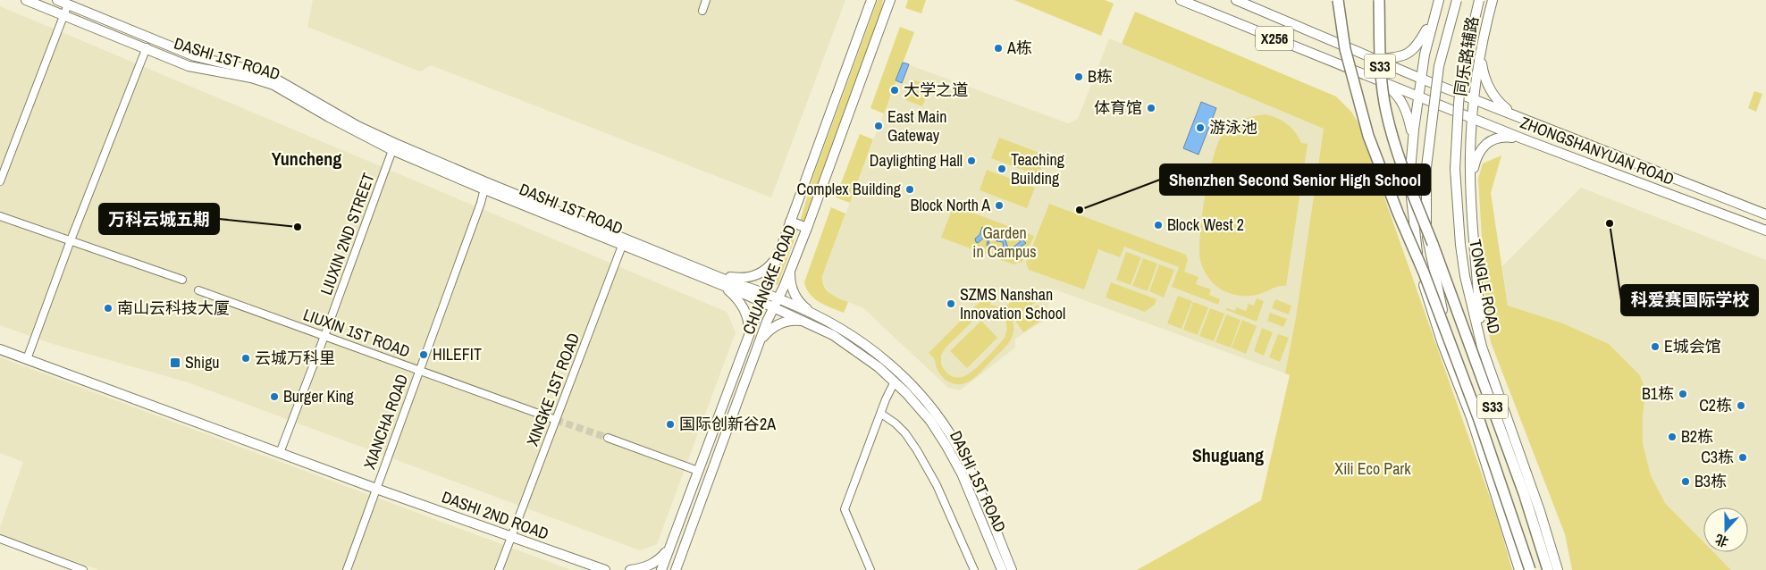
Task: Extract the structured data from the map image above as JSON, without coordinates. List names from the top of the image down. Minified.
{"streets":{"highway":["S33"],"main road":["X256","同乐路辅路","DASHI 1ST ROAD","ZHONGSHANYUAN ROAD","CHUANGKE ROAD","TONGLE ROAD","DASHI 2ND ROAD"],"street":["LIUXIN 2ND STREET","LIUXIN 1ST ROAD","XINGKE 1ST ROAD","XIANCHA ROAD"]},"crossings":[["X256","同乐路辅路"],["X256","ZHONGSHANYUAN ROAD"],["同乐路辅路","ZHONGSHANYUAN ROAD"],["DASHI 1ST ROAD","LIUXIN 2ND STREET"],["DASHI 1ST ROAD","CHUANGKE ROAD"],["DASHI 1ST ROAD","XINGKE 1ST ROAD"],["DASHI 1ST ROAD","XIANCHA ROAD"],["LIUXIN 2ND STREET","LIUXIN 1ST ROAD"],["LIUXIN 2ND STREET","DASHI 2ND ROAD"],["LIUXIN 1ST ROAD","XINGKE 1ST ROAD"],["LIUXIN 1ST ROAD","XIANCHA ROAD"],["XINGKE 1ST ROAD","DASHI 2ND ROAD"],["XIANCHA ROAD","DASHI 2ND ROAD"]],"districts":["Yuncheng","Shuguang"],"parks":["Garden in Campus","Xili Eco Park"],"places":{"other":["A栋","B栋","大学之道","体育馆","East Main Gateway","游泳池","Daylighting Hall","Teaching Building","Complex Building","Block North A","Shenzhen Second Senior High School","科爱赛国际学校","Block West 2","万科云城五期","SZMS Nanshan Innovation School","南山云科技大厦","E城会馆","HILEFIT","云城万科里","B1栋","Burger King","C2栋","国际创新谷2A","B2栋","C3栋","B3栋"],"transit":["Shigu"]},"north":"bottom"}
